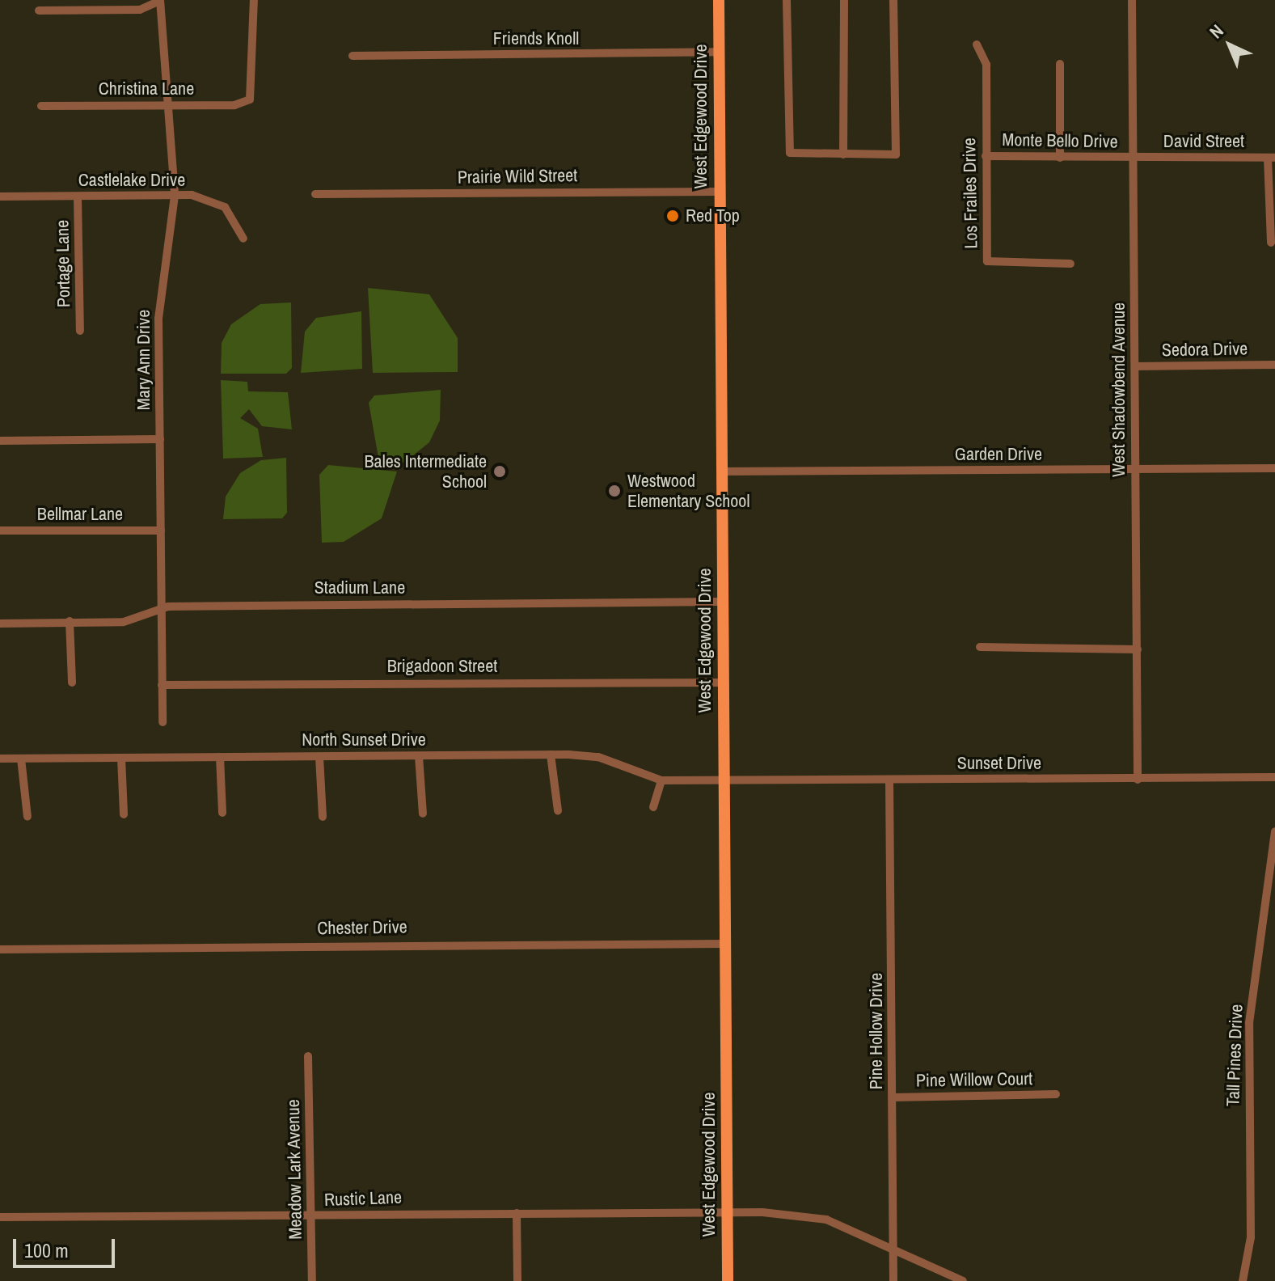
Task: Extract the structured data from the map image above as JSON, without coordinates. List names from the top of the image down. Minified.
{"streets":{"main road":["West Edgewood Drive"],"street":["Friends Knoll","Christina Lane","Monte Bello Drive","David Street","Prairie Wild Street","Castlelake Drive","Los Frailes Drive","Portage Lane","Sedora Drive","Mary Ann Drive","West Shadowbend Avenue","Garden Drive","Bellmar Lane","Stadium Lane","Brigadoon Street","North Sunset Drive","Sunset Drive","Chester Drive","Pine Hollow Drive","Tall Pines Drive","Pine Willow Court","Meadow Lark Avenue","Rustic Lane"]},"crossings":[["Friends Knoll","West Edgewood Drive"],["Christina Lane","Mary Ann Drive"],["West Edgewood Drive","Prairie Wild Street"],["West Edgewood Drive","Garden Drive"],["West Edgewood Drive","Stadium Lane"],["West Edgewood Drive","Brigadoon Street"],["West Edgewood Drive","North Sunset Drive"],["West Edgewood Drive","Sunset Drive"],["West Edgewood Drive","Chester Drive"],["West Edgewood Drive","Rustic Lane"],["Monte Bello Drive","David Street"],["Monte Bello Drive","Los Frailes Drive"],["Monte Bello Drive","West Shadowbend Avenue"],["David Street","West Shadowbend Avenue"],["Castlelake Drive","Portage Lane"],["Castlelake Drive","Mary Ann Drive"],["Sedora Drive","West Shadowbend Avenue"],["Mary Ann Drive","Bellmar Lane"],["Mary Ann Drive","Stadium Lane"],["Mary Ann Drive","Brigadoon Street"],["West Shadowbend Avenue","Garden Drive"],["West Shadowbend Avenue","Sunset Drive"],["North Sunset Drive","Sunset Drive"],["Sunset Drive","Pine Hollow Drive"],["Pine Hollow Drive","Pine Willow Court"],["Pine Hollow Drive","Rustic Lane"],["Meadow Lark Avenue","Rustic Lane"]],"places":["Red Top","Bales Intermediate School","Westwood Elementary School"],"scale_bar":"100 m","north":"top left"}
